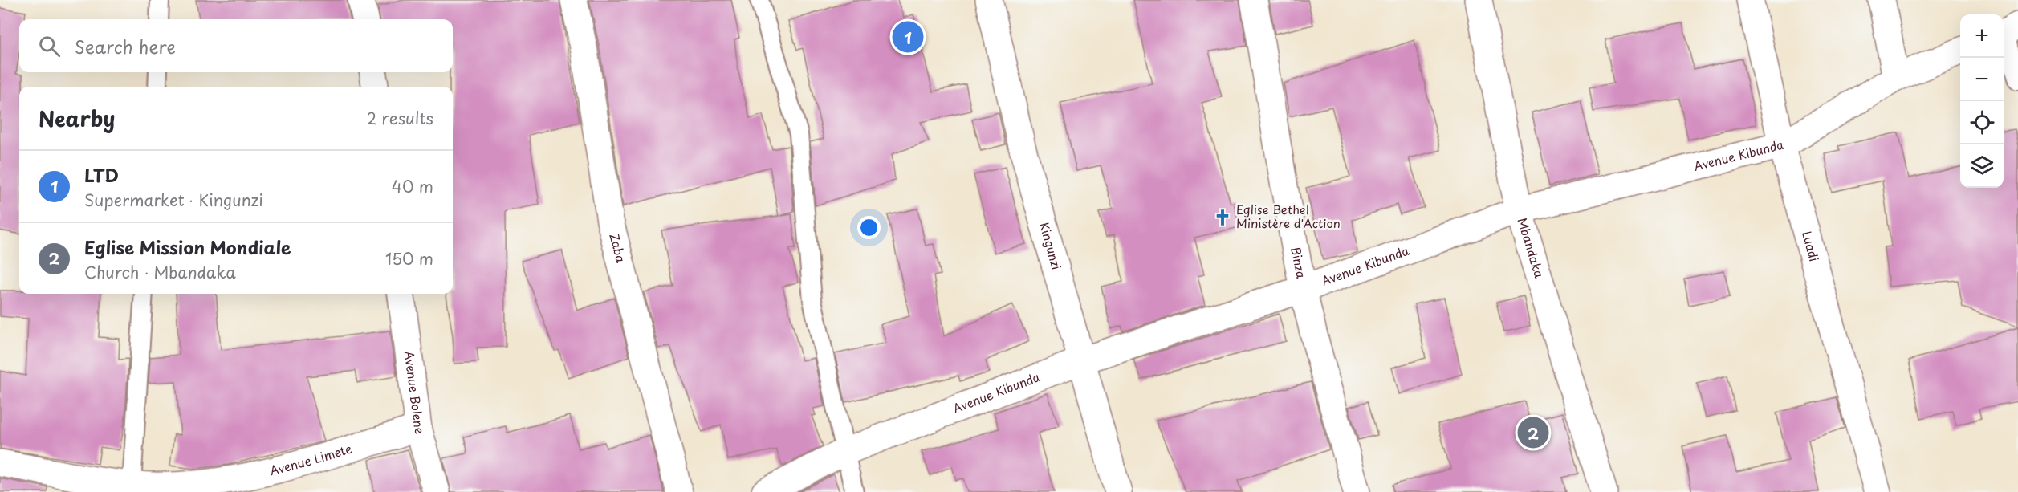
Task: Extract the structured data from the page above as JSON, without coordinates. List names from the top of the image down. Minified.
{"streets":{"street":["Avenue Kibunda","Luadi","Kingunzi","Zaba","Mbandaka","Binza","Avenue Bolene","Avenue Limete"]},"crossings":[["Avenue Kibunda","Luadi"],["Avenue Kibunda","Kingunzi"],["Avenue Kibunda","Mbandaka"],["Avenue Kibunda","Binza"],["Avenue Bolene","Avenue Limete"]],"places":{"church":["Eglise Bethel Ministère d'Action"]},"page":{"map_buttons":["+","−"],"pins":["1","2"],"search":"Search here","heading":["Nearby","2 results"],"list":[{"mark":"1","name":"LTD","note":"Supermarket · Kingunzi","value":"40 m"},{"mark":"2","name":"Eglise Mission Mondiale","note":"Church · Mbandaka","value":"150 m"}]}}
